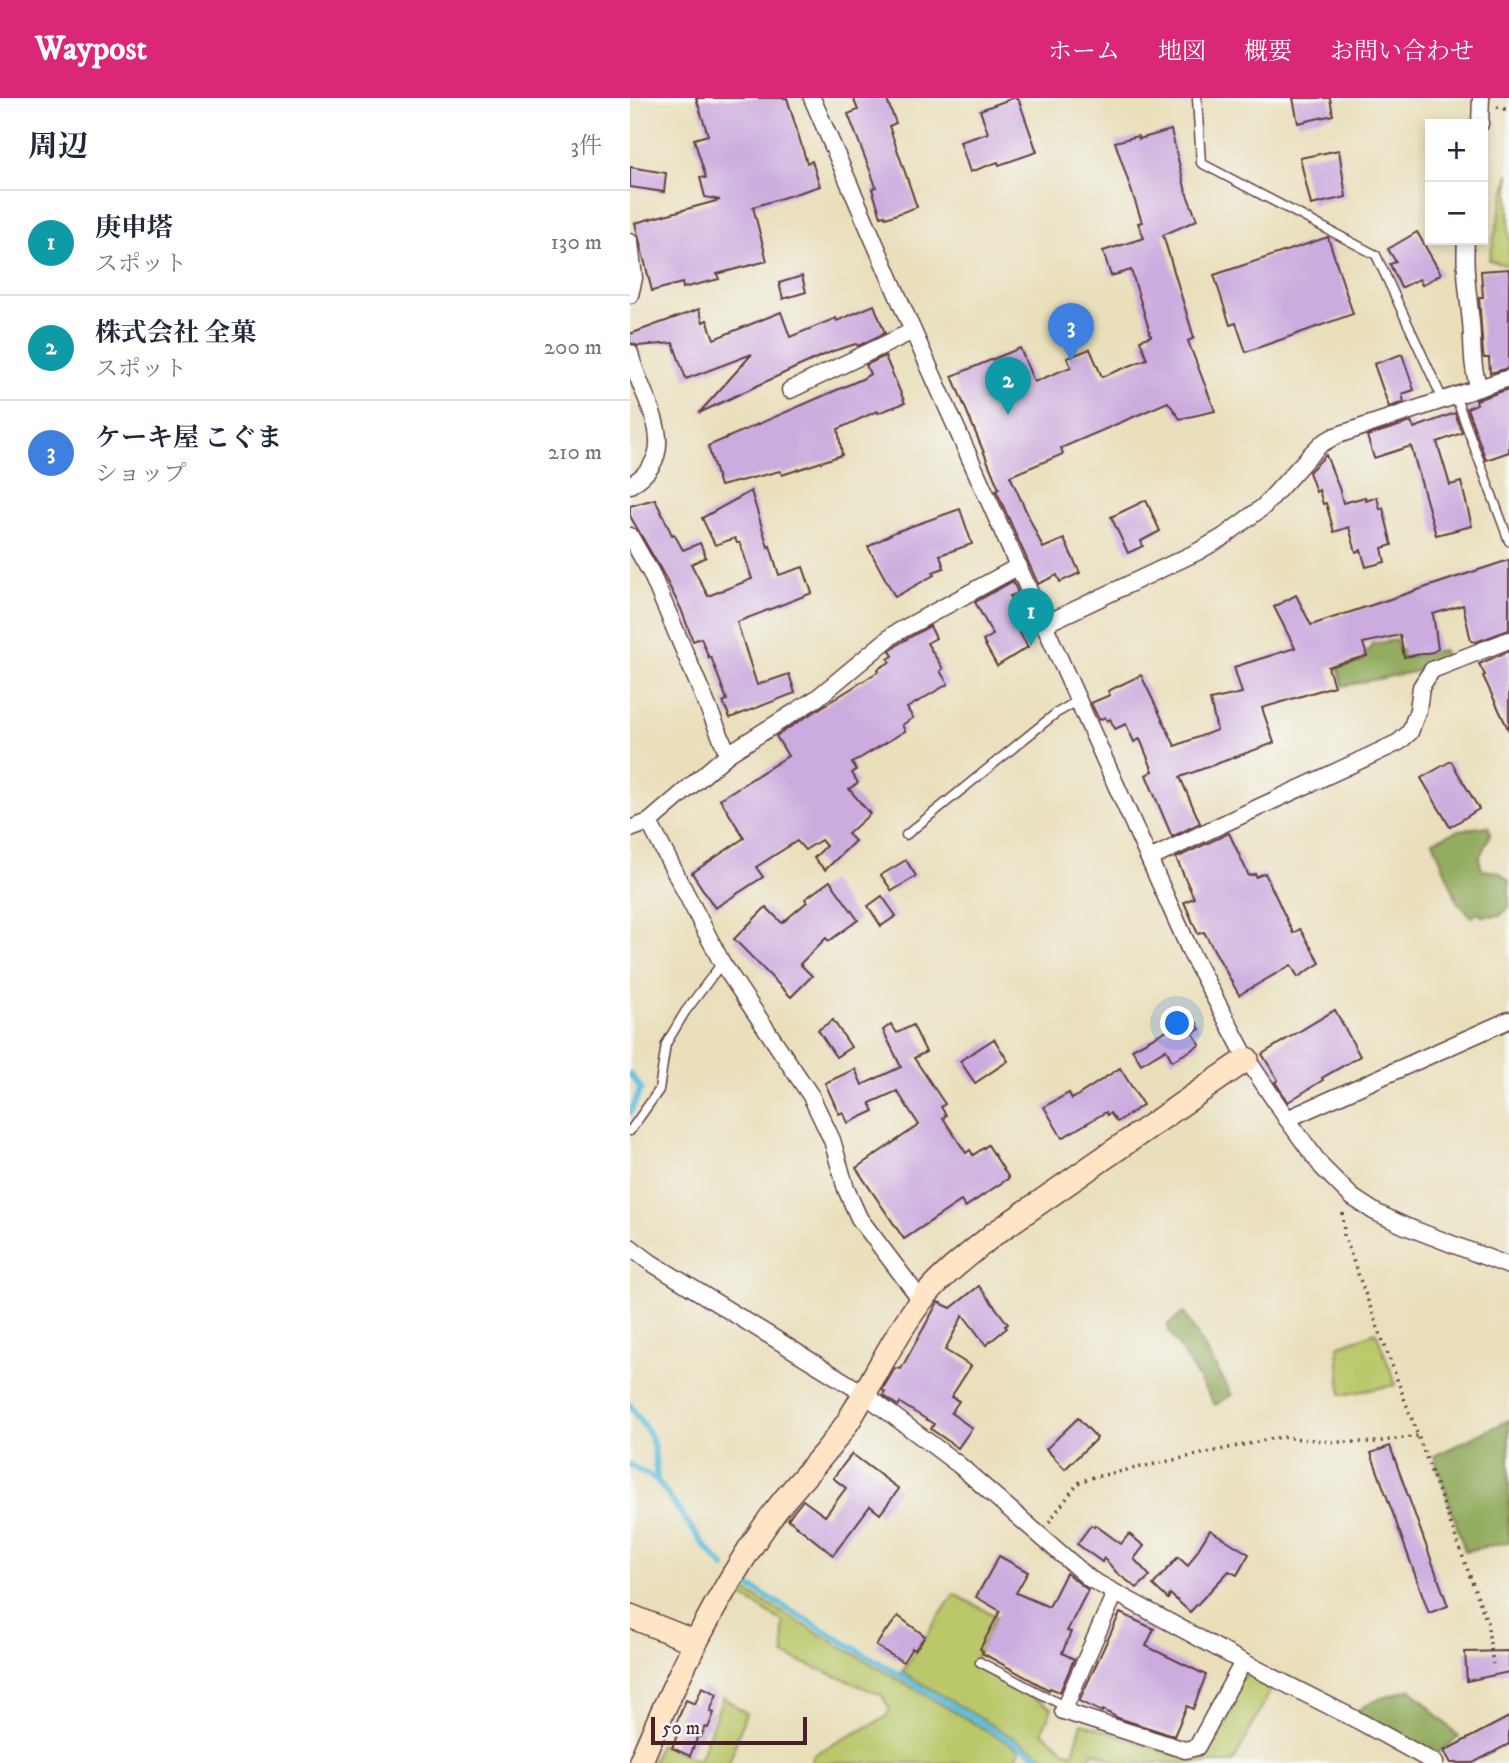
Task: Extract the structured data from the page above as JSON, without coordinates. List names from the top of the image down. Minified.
{"scale_bar":"50 m","page":{"header":"Waypost","nav":["ホーム","地図","概要","お問い合わせ"],"heading":["周辺","3件"],"map_buttons":["+","−"],"list":[{"mark":"1","name":"庚申塔","note":"スポット","value":"130 m"},{"mark":"2","name":"株式会社 全菓","note":"スポット","value":"200 m"},{"mark":"3","name":"ケーキ屋 こぐま","note":"ショップ","value":"210 m"}],"pins":["3","2","1"],"scale":"50 m"}}
